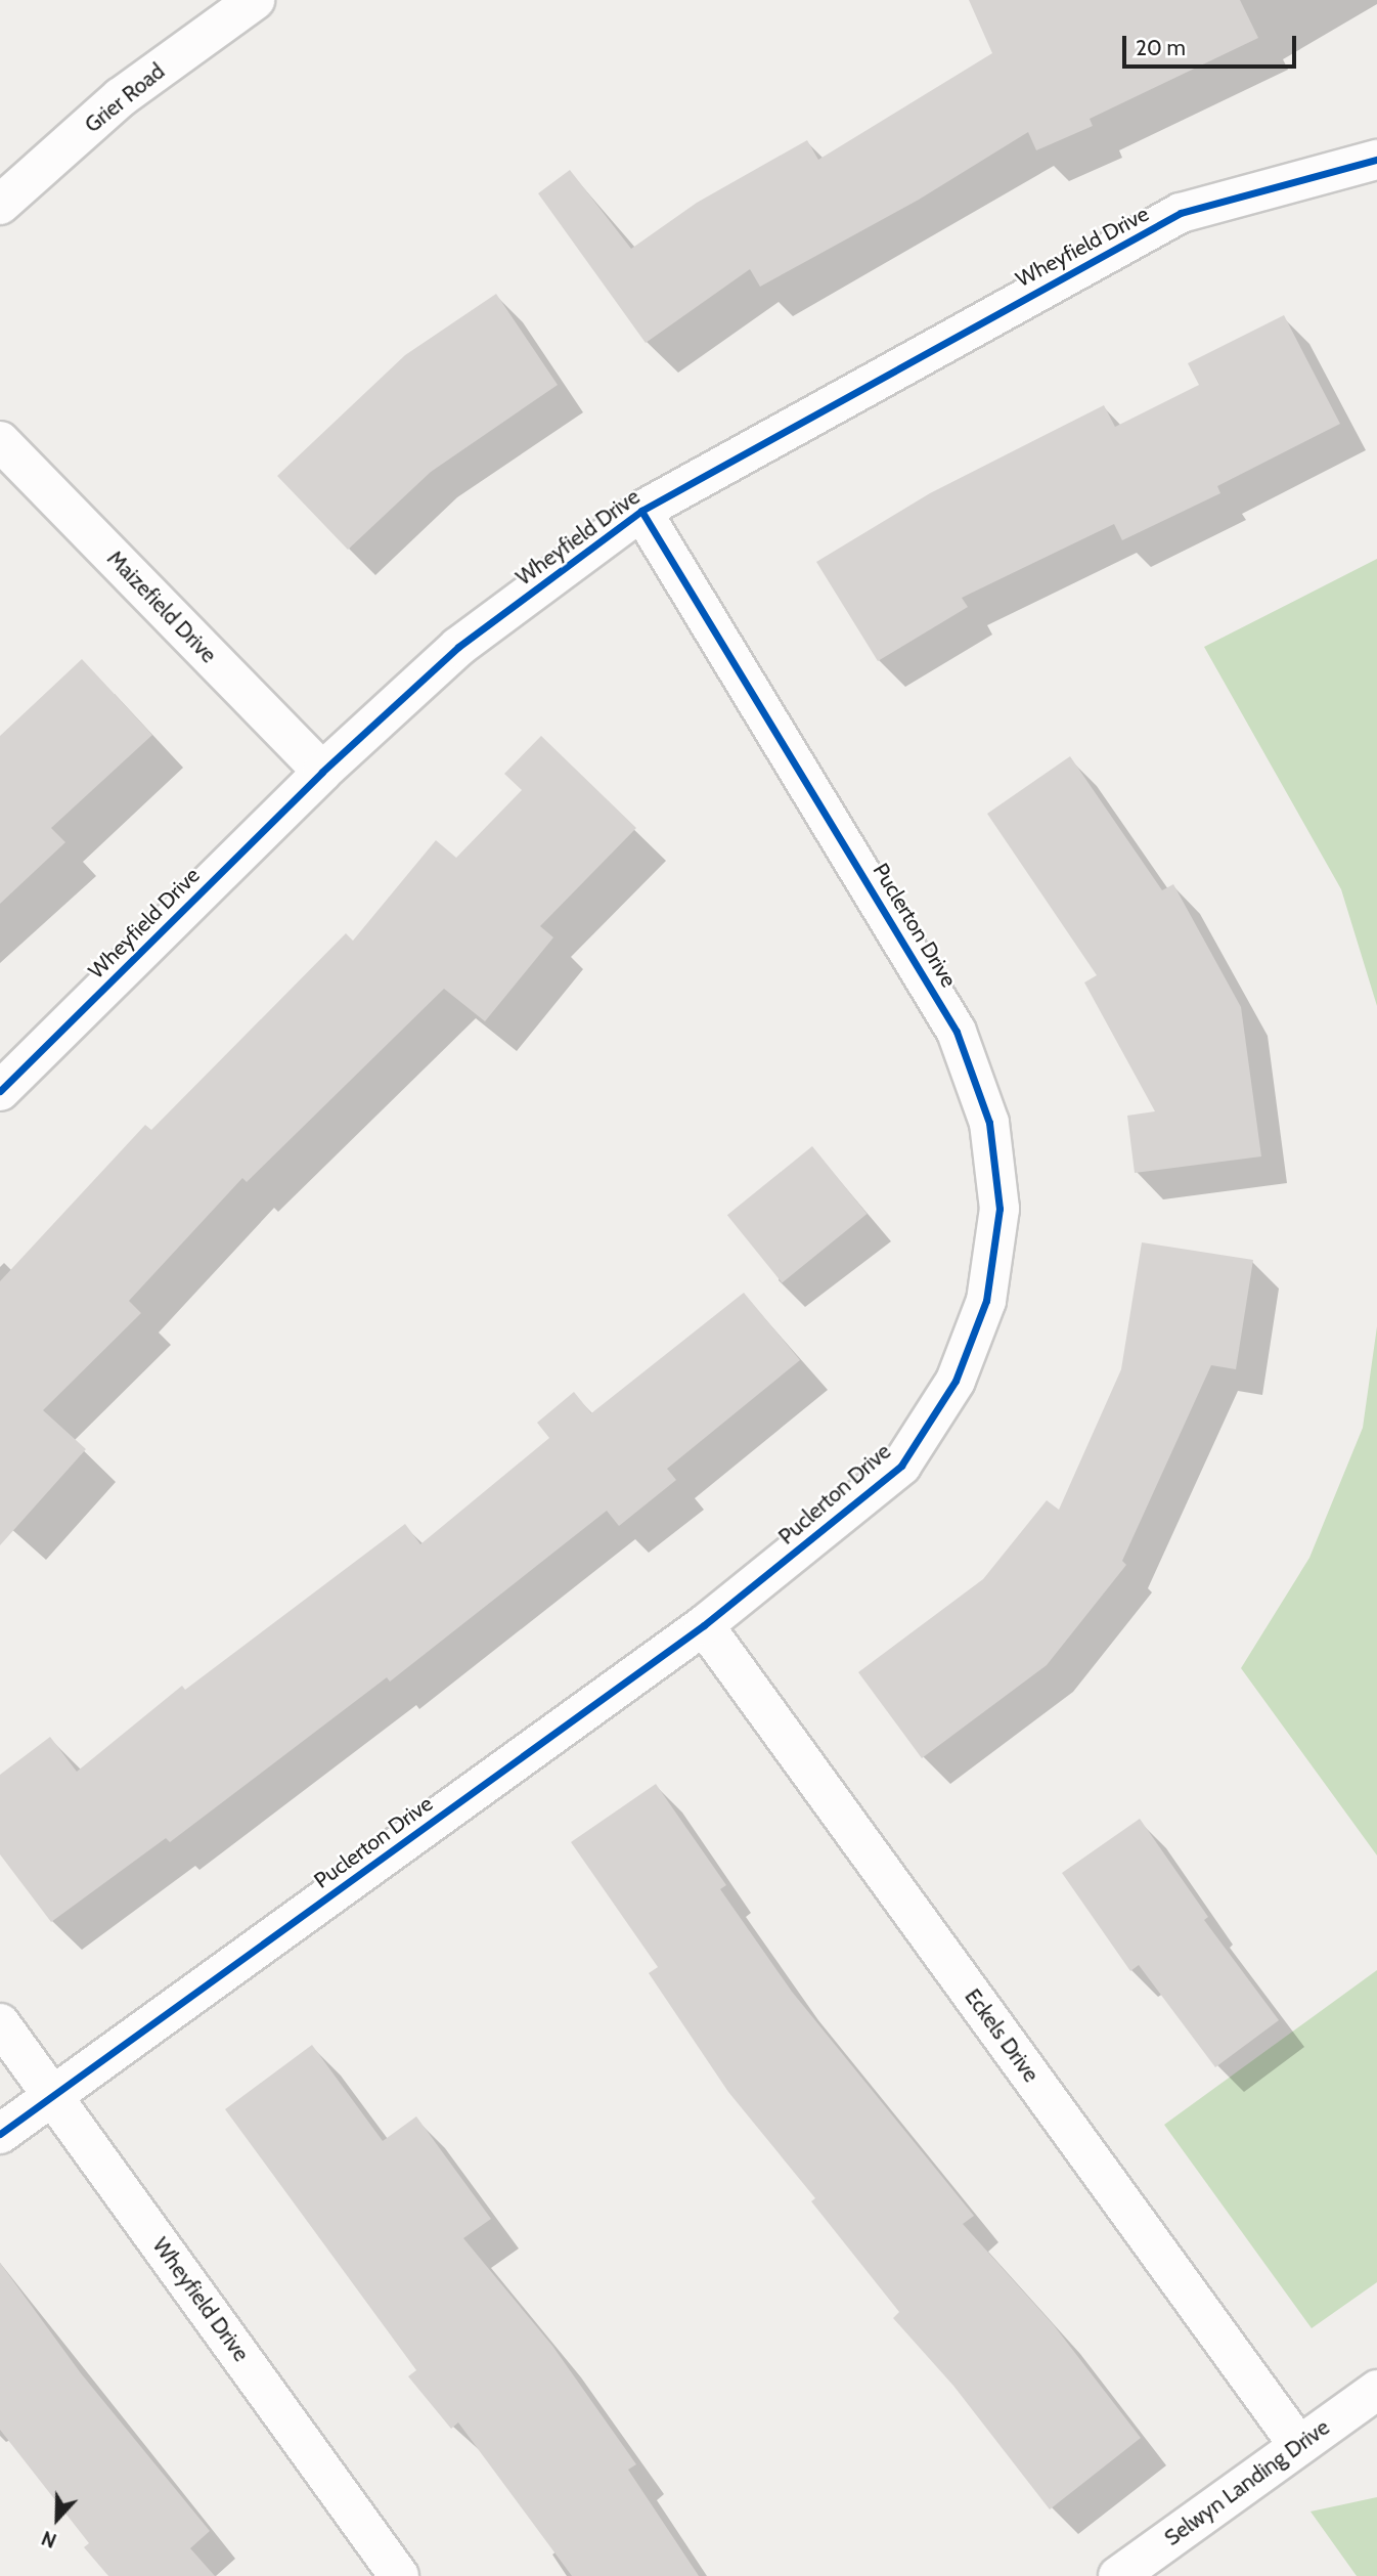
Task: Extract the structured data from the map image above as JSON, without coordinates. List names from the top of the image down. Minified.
{"streets":{"street":["Grier Road","Wheyfield Drive","Maizefield Drive","Puclerton Drive","Eckels Drive","Selwyn Landing Drive"]},"crossings":[["Wheyfield Drive","Maizefield Drive"],["Wheyfield Drive","Puclerton Drive"],["Puclerton Drive","Eckels Drive"],["Eckels Drive","Selwyn Landing Drive"]],"scale_bar":"20 m","north":"bottom"}
